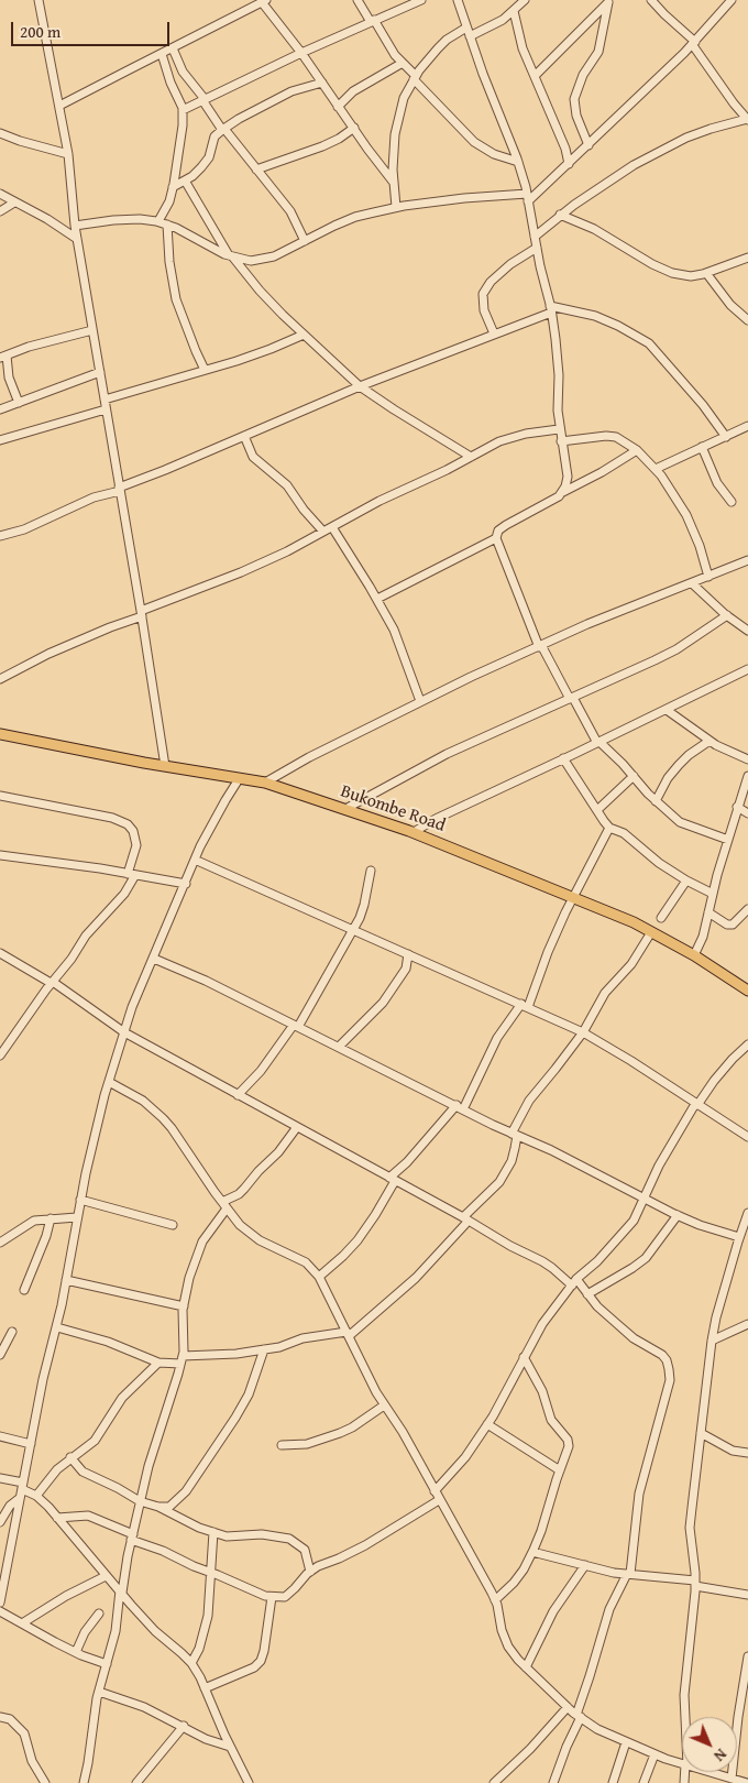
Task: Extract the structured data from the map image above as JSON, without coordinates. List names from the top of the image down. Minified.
{"streets":{"main road":["Bukombe Road"]},"scale_bar":"200 m","north":"bottom right"}
